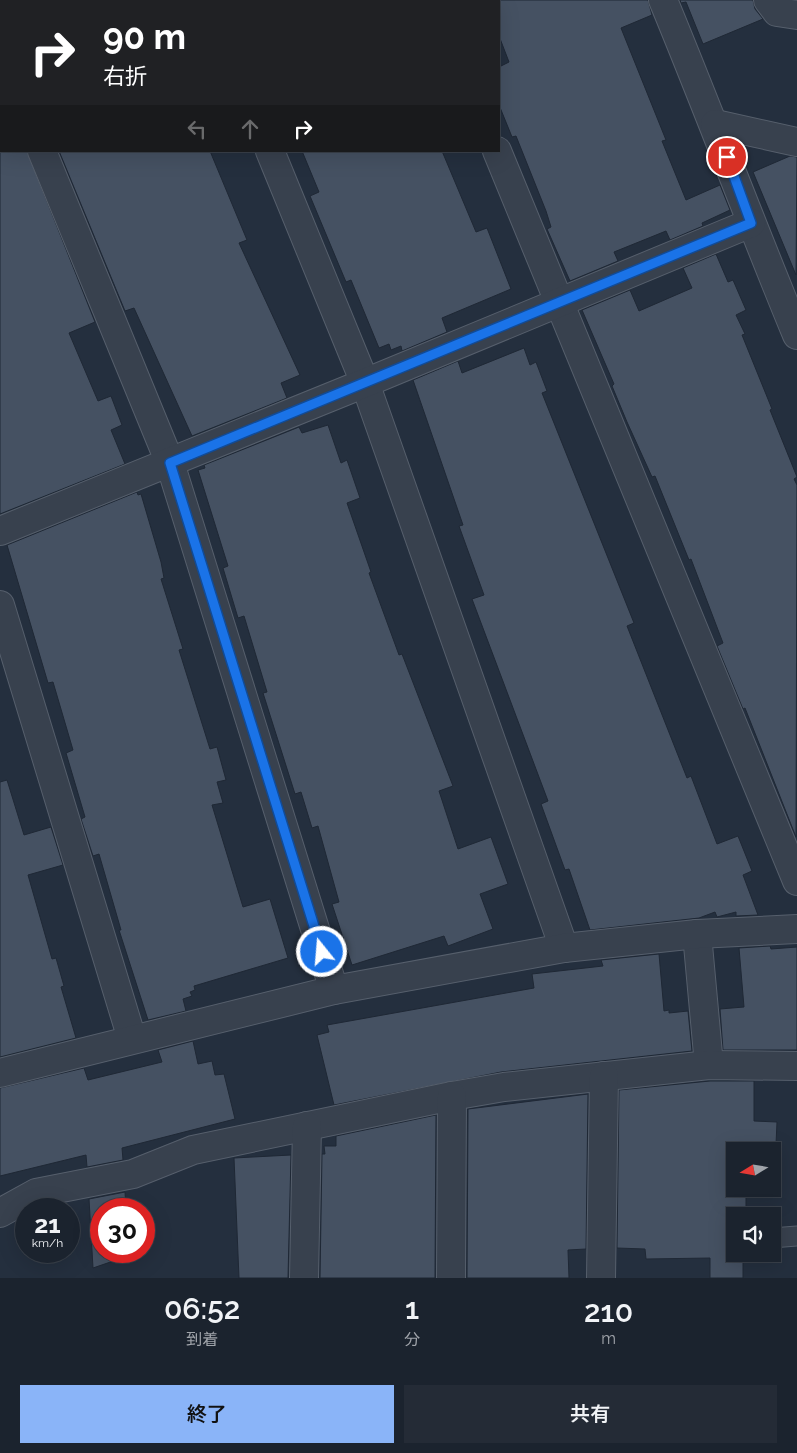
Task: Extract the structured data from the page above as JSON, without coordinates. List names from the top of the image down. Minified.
{"north":"left","page":{"turn":["90 m","右折"],"speed":"21 km/h","limit":"30","eta":["06:52","到着","1","分","210","m"],"buttons":["終了","共有"]}}
